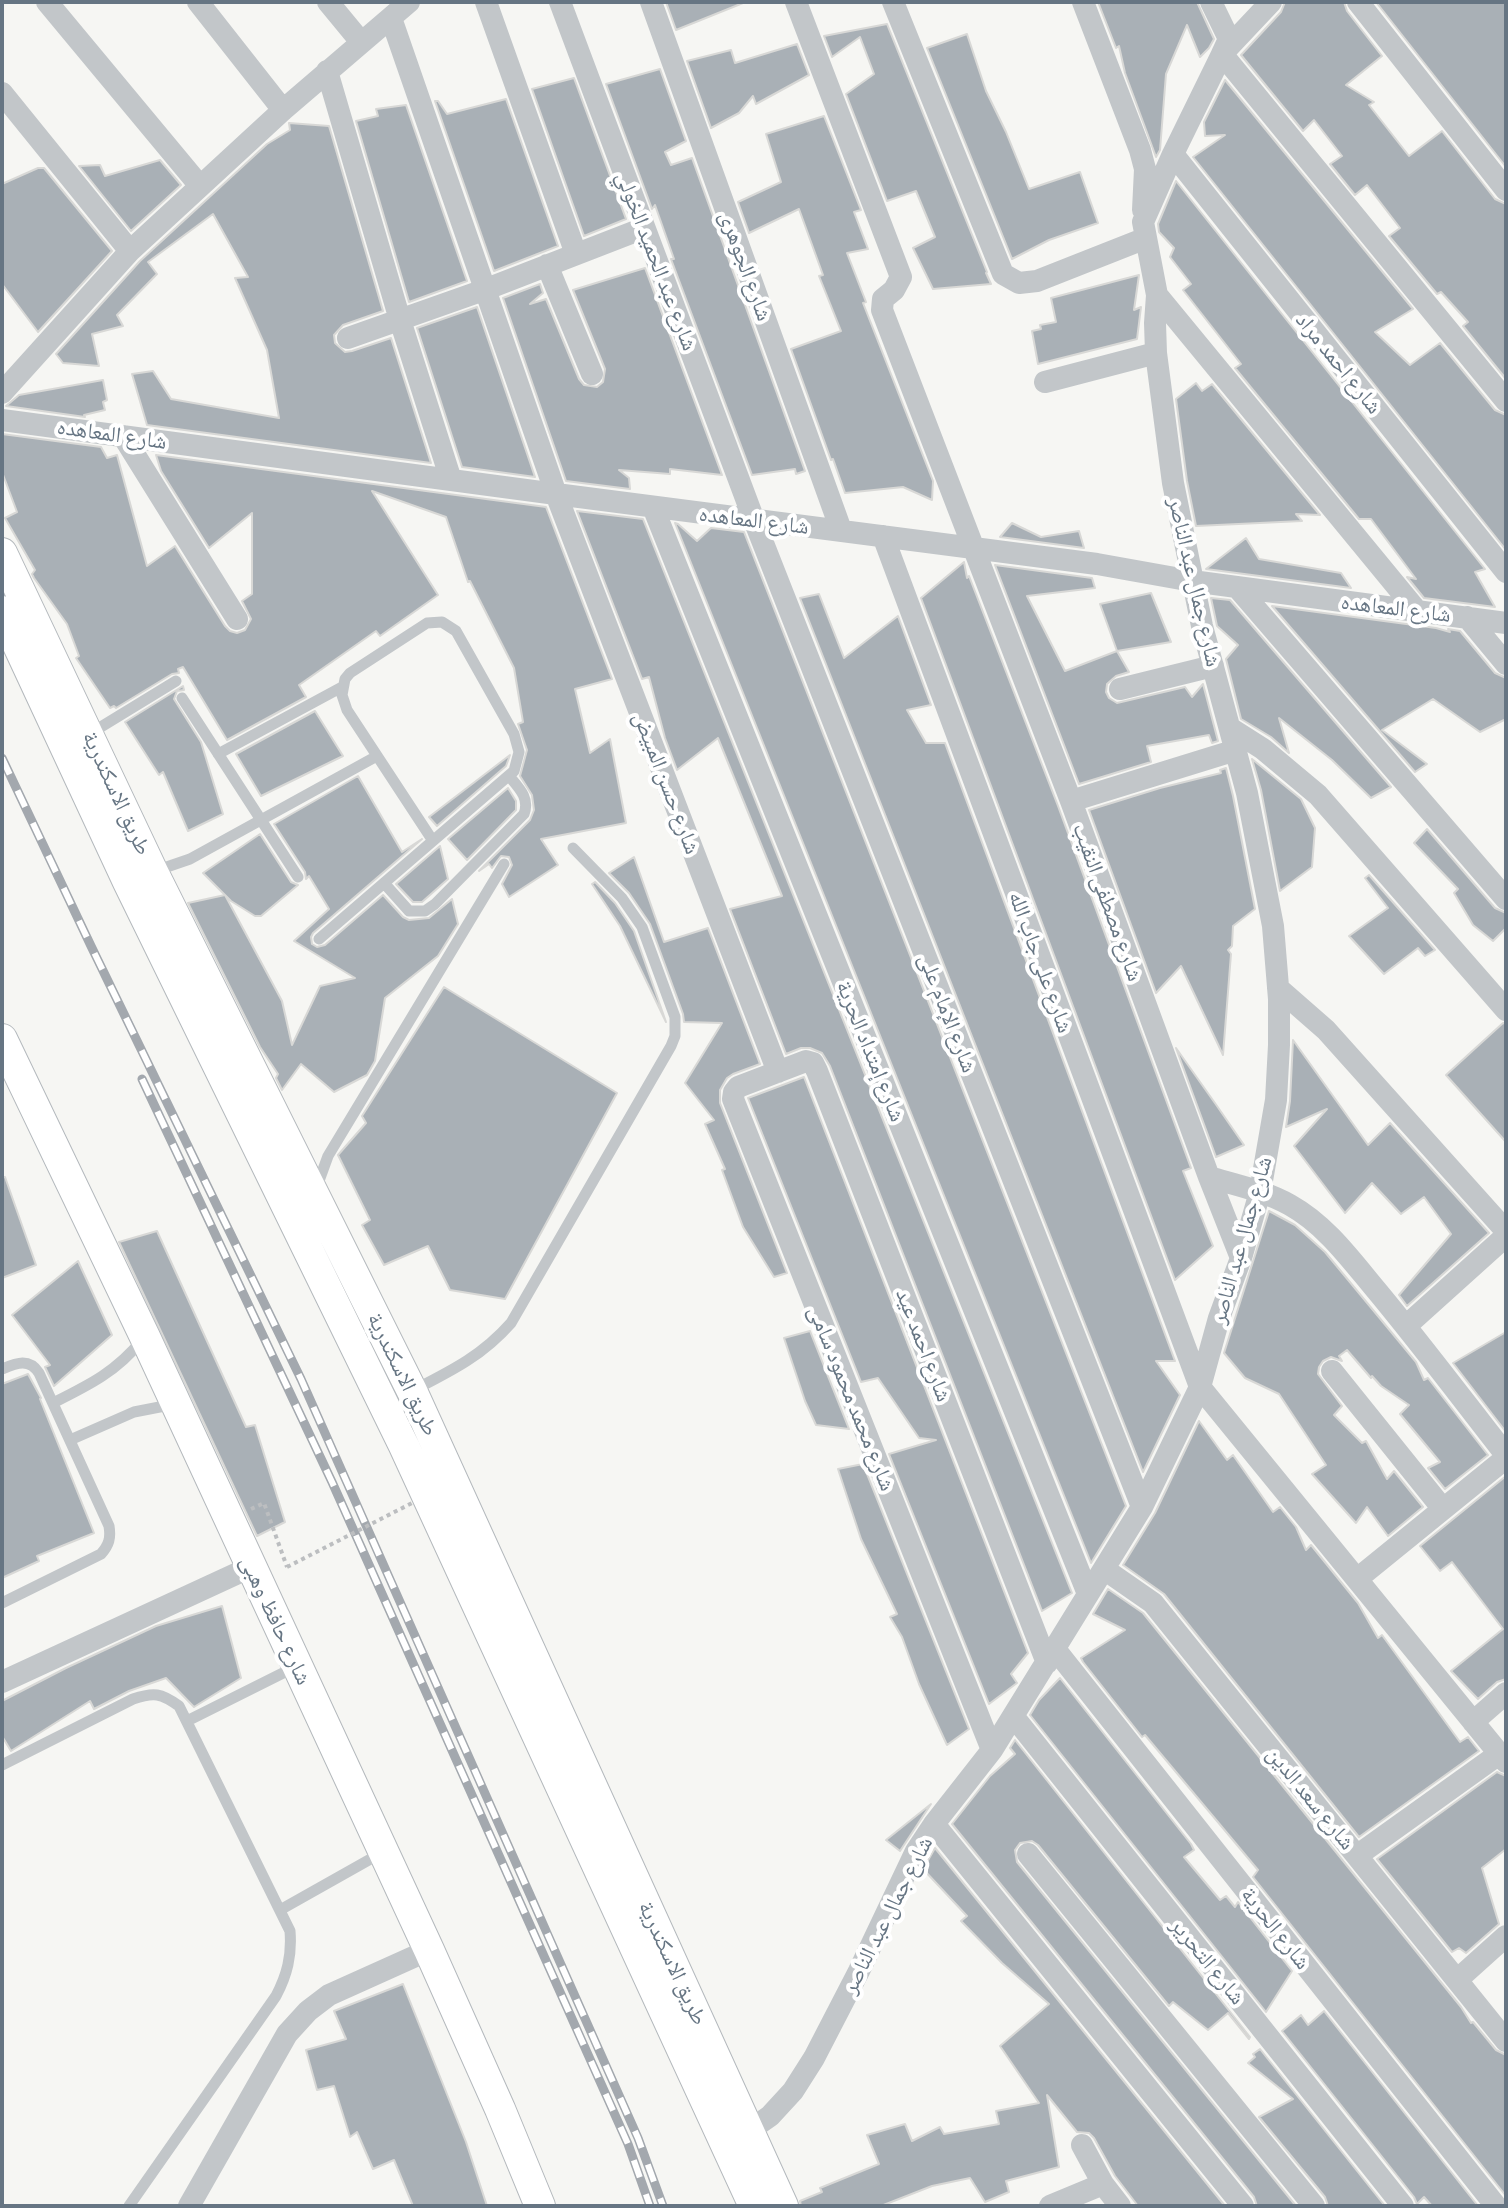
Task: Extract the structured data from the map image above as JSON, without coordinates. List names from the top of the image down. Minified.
{"streets":{"main road":["طريق الاسكندرية","شارع حافظ وهبى"],"street":["شارع عبد الحميد الخولي","شارع الجوهرى","شارع احمد مراد","شارع المعاهده","شارع جمال عبد الناصر","شارع حسن المبيض","شارع مصطفى النقيب","شارع على جاب الله","شارع الإمام على","شارع إمتداد الحرية","شارع احمد عيد","شارع محمد محمود سامى","شارع سعد الدين","شارع الحرية","شارع التحرير"]},"crossings":[["شارع عبد الحميد الخولي","شارع المعاهده"],["شارع عبد الحميد الخولي","شارع الإمام على"],["شارع الجوهرى","شارع المعاهده"],["شارع المعاهده","شارع جمال عبد الناصر"],["شارع المعاهده","شارع حسن المبيض"],["شارع المعاهده","شارع مصطفى النقيب"],["شارع المعاهده","شارع على جاب الله"],["شارع المعاهده","شارع الإمام على"],["شارع المعاهده","شارع إمتداد الحرية"],["شارع جمال عبد الناصر","طريق الاسكندرية"],["شارع جمال عبد الناصر","شارع مصطفى النقيب"],["شارع جمال عبد الناصر","شارع على جاب الله"],["شارع جمال عبد الناصر","شارع الإمام على"],["شارع جمال عبد الناصر","شارع إمتداد الحرية"],["شارع جمال عبد الناصر","شارع احمد عيد"],["شارع جمال عبد الناصر","شارع محمد محمود سامى"],["شارع جمال عبد الناصر","شارع سعد الدين"],["شارع جمال عبد الناصر","شارع الحرية"],["شارع جمال عبد الناصر","شارع التحرير"],["شارع حسن المبيض","شارع احمد عيد"],["شارع حسن المبيض","شارع محمد محمود سامى"],["شارع احمد عيد","شارع محمد محمود سامى"],["شارع احمد عيد","شارع الحرية"]]}
